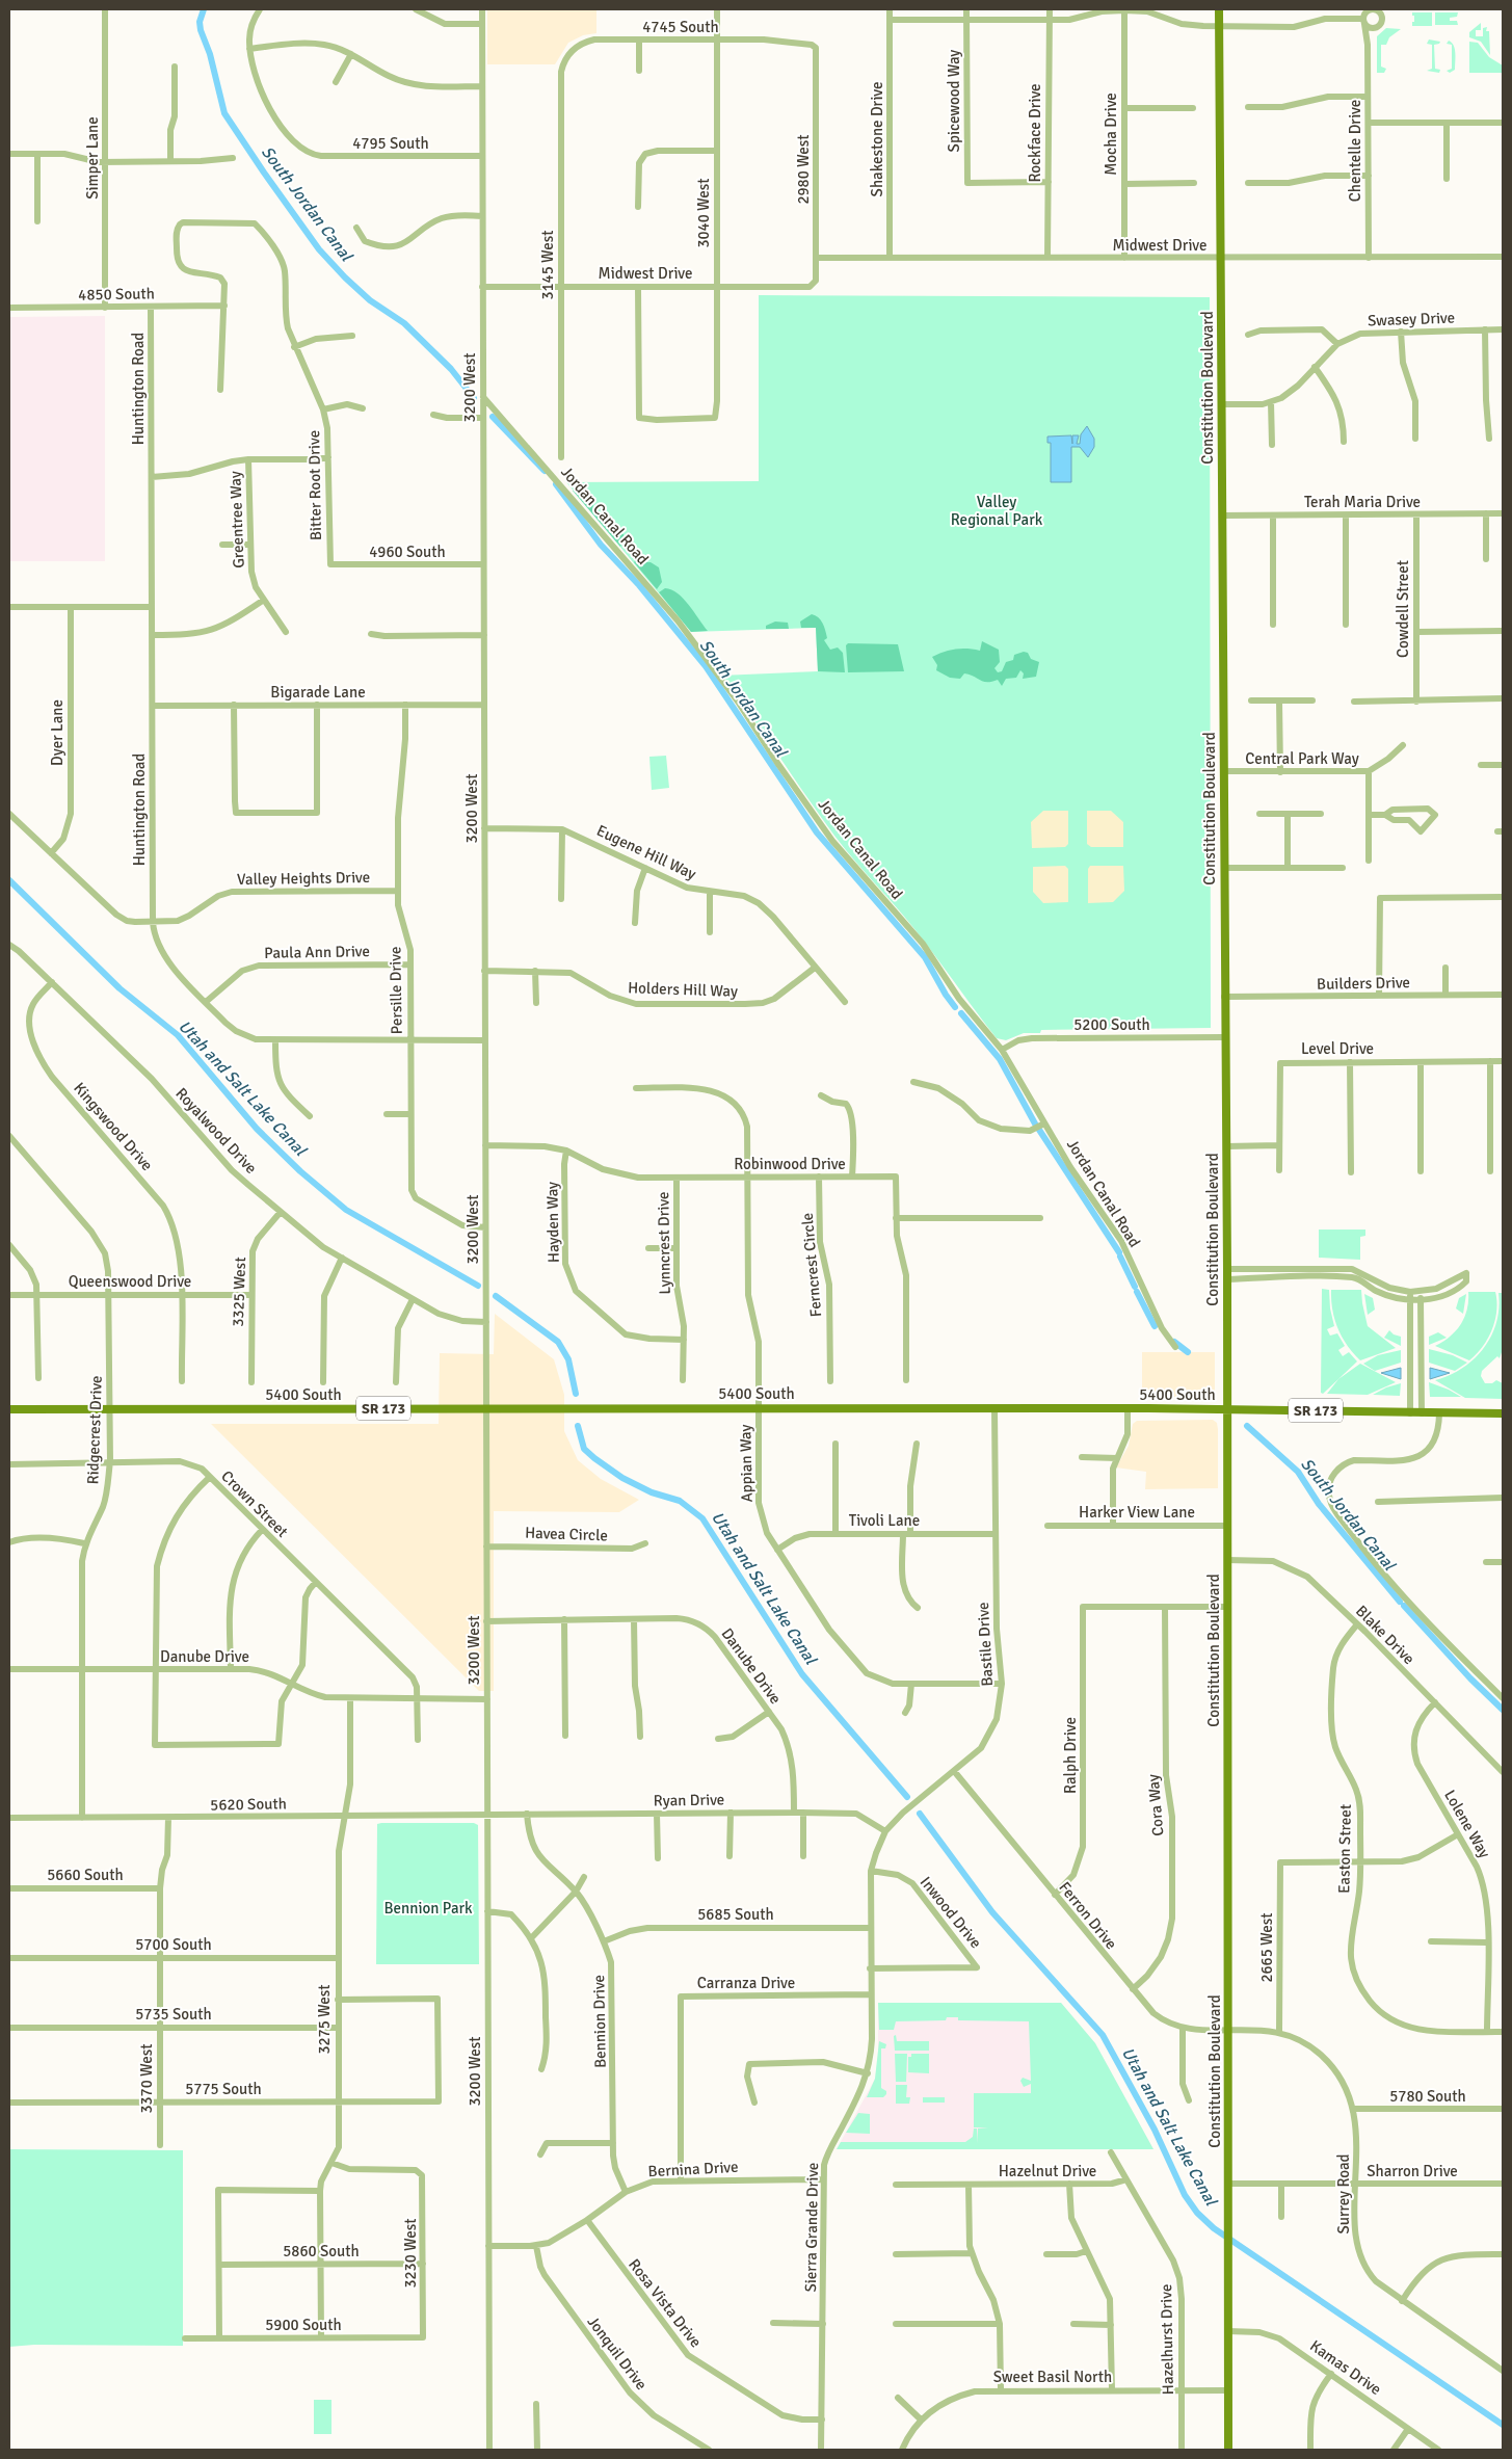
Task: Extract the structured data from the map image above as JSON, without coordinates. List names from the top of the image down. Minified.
{"streets":{"main road":["Constitution Boulevard","5400 South","SR 173"],"street":["4745 South","Spicewood Way","Rockface Drive","Mocha Drive","Shakestone Drive","4795 South","Chentelle Drive","Simper Lane","2980 West","3040 West","Midwest Drive","3145 West","4850 South","Swasey Drive","3200 West","Huntington Road","Bitter Root Drive","Terah Maria Drive","Jordan Canal Road","Greentree Way","4960 South","Cowdell Street","Bigarade Lane","Dyer Lane","Central Park Way","Eugene Hill Way","Valley Heights Drive","Paula Ann Drive","Builders Drive","Holders Hill Way","Persille Drive","5200 South","Level Drive","Kingswood Drive","Royalwood Drive","Robinwood Drive","Hayden Way","Lynncrest Drive","Ferncrest Circle","Queenswood Drive","3325 West","Ridgecrest Drive","Appian Way","Crown Street","Harker View Lane","Tivoli Lane","Havea Circle","Blake Drive","Bastile Drive","Danube Drive","Ralph Drive","Ryan Drive","5620 South","Cora Way","Lolene Way","Easton Street","5660 South","Inwood Drive","5685 South","Ferron Drive","5700 South","2665 West","Carranza Drive","5735 South","3275 West","Bennion Drive","3370 West","5775 South","5780 South","Bernina Drive","Hazelnut Drive","Sharron Drive","Surrey Road","Sierra Grande Drive","5860 South","3230 West","Rosa Vista Drive","5900 South","Hazelhurst Drive","Jonquil Drive","Kamas Drive","Sweet Basil North"]},"crossings":[["4745 South","2980 West"],["4745 South","3040 West"],["4745 South","3145 West"],["Spicewood Way","Rockface Drive"],["Rockface Drive","Midwest Drive"],["Mocha Drive","Midwest Drive"],["Shakestone Drive","Midwest Drive"],["4795 South","3200 West"],["Chentelle Drive","Midwest Drive"],["Simper Lane","4850 South"],["2980 West","Midwest Drive"],["3040 West","Midwest Drive"],["Midwest Drive","3145 West"],["Midwest Drive","3200 West"],["Midwest Drive","Constitution Boulevard"],["4850 South","Huntington Road"],["4850 South","Bitter Root Drive"],["Swasey Drive","Constitution Boulevard"],["3200 West","Huntington Road"],["3200 West","Jordan Canal Road"],["3200 West","4960 South"],["3200 West","Bigarade Lane"],["3200 West","Eugene Hill Way"],["3200 West","Holders Hill Way"],["3200 West","Persille Drive"],["3200 West","Royalwood Drive"],["3200 West","Robinwood Drive"],["3200 West","5400 South"],["3200 West","Havea Circle"],["3200 West","Danube Drive"],["3200 West","Ryan Drive"],["3200 West","5620 South"],["3200 West","Bernina Drive"],["Constitution Boulevard","Terah Maria Drive"],["Constitution Boulevard","Central Park Way"],["Constitution Boulevard","Builders Drive"],["Constitution Boulevard","5200 South"],["Constitution Boulevard","5400 South"],["Constitution Boulevard","Harker View Lane"],["Constitution Boulevard","Blake Drive"],["Constitution Boulevard","Ferron Drive"],["Constitution Boulevard","Sharron Drive"],["Constitution Boulevard","Surrey Road"],["Constitution Boulevard","Kamas Drive"],["Constitution Boulevard","Sweet Basil North"],["Huntington Road","Bigarade Lane"],["Huntington Road","Valley Heights Drive"],["Huntington Road","Paula Ann Drive"],["Huntington Road","Persille Drive"],["Bitter Root Drive","4960 South"],["Terah Maria Drive","Cowdell Street"],["Jordan Canal Road","5200 South"],["Bigarade Lane","Persille Drive"],["Dyer Lane","Valley Heights Drive"],["Eugene Hill Way","Holders Hill Way"],["Valley Heights Drive","Persille Drive"],["Paula Ann Drive","Persille Drive"],["Kingswood Drive","Royalwood Drive"],["Kingswood Drive","Queenswood Drive"],["Royalwood Drive","3325 West"],["Robinwood Drive","Hayden Way"],["Robinwood Drive","Lynncrest Drive"],["Robinwood Drive","Ferncrest Circle"],["Robinwood Drive","Appian Way"],["Hayden Way","Lynncrest Drive"],["Queenswood Drive","3325 West"],["Queenswood Drive","Ridgecrest Drive"],["5400 South","Ridgecrest Drive"],["5400 South","Appian Way"],["5400 South","Bastile Drive"],["Ridgecrest Drive","Crown Street"],["Ridgecrest Drive","Danube Drive"],["Ridgecrest Drive","5620 South"],["Appian Way","Tivoli Lane"],["Appian Way","Bastile Drive"],["Crown Street","Danube Drive"],["Tivoli Lane","Bastile Drive"],["Blake Drive","Lolene Way"],["Blake Drive","Easton Street"],["Bastile Drive","Ryan Drive"],["Bastile Drive","Ferron Drive"],["Bastile Drive","Sierra Grande Drive"],["Danube Drive","Ryan Drive"],["Danube Drive","3275 West"],["Ralph Drive","Cora Way"],["Ralph Drive","Ferron Drive"],["Ryan Drive","5620 South"],["Ryan Drive","Bennion Drive"],["Ryan Drive","Sierra Grande Drive"],["5620 South","3275 West"],["5620 South","3370 West"],["Cora Way","Ferron Drive"],["Lolene Way","Easton Street"],["Easton Street","2665 West"],["5660 South","3370 West"],["Inwood Drive","Sierra Grande Drive"],["5685 South","Bennion Drive"],["5685 South","Sierra Grande Drive"],["Ferron Drive","Surrey Road"],["5700 South","3275 West"],["5700 South","3370 West"],["2665 West","Surrey Road"],["Carranza Drive","Bernina Drive"],["Carranza Drive","Sierra Grande Drive"],["5735 South","3275 West"],["5735 South","3370 West"],["3275 West","5775 South"],["3275 West","5860 South"],["3275 West","3230 West"],["3275 West","5900 South"],["Bennion Drive","Bernina Drive"],["3370 West","5775 South"],["5780 South","Surrey Road"],["Bernina Drive","Sierra Grande Drive"],["Bernina Drive","Rosa Vista Drive"],["Bernina Drive","Jonquil Drive"],["Hazelnut Drive","Hazelhurst Drive"],["Sharron Drive","Surrey Road"],["Sierra Grande Drive","Rosa Vista Drive"],["5860 South","3230 West"],["3230 West","5900 South"],["Hazelhurst Drive","Sweet Basil North"]],"water":["South Jordan Canal","Utah and Salt Lake Canal"],"parks":["Valley Regional Park","Bennion Park"]}
